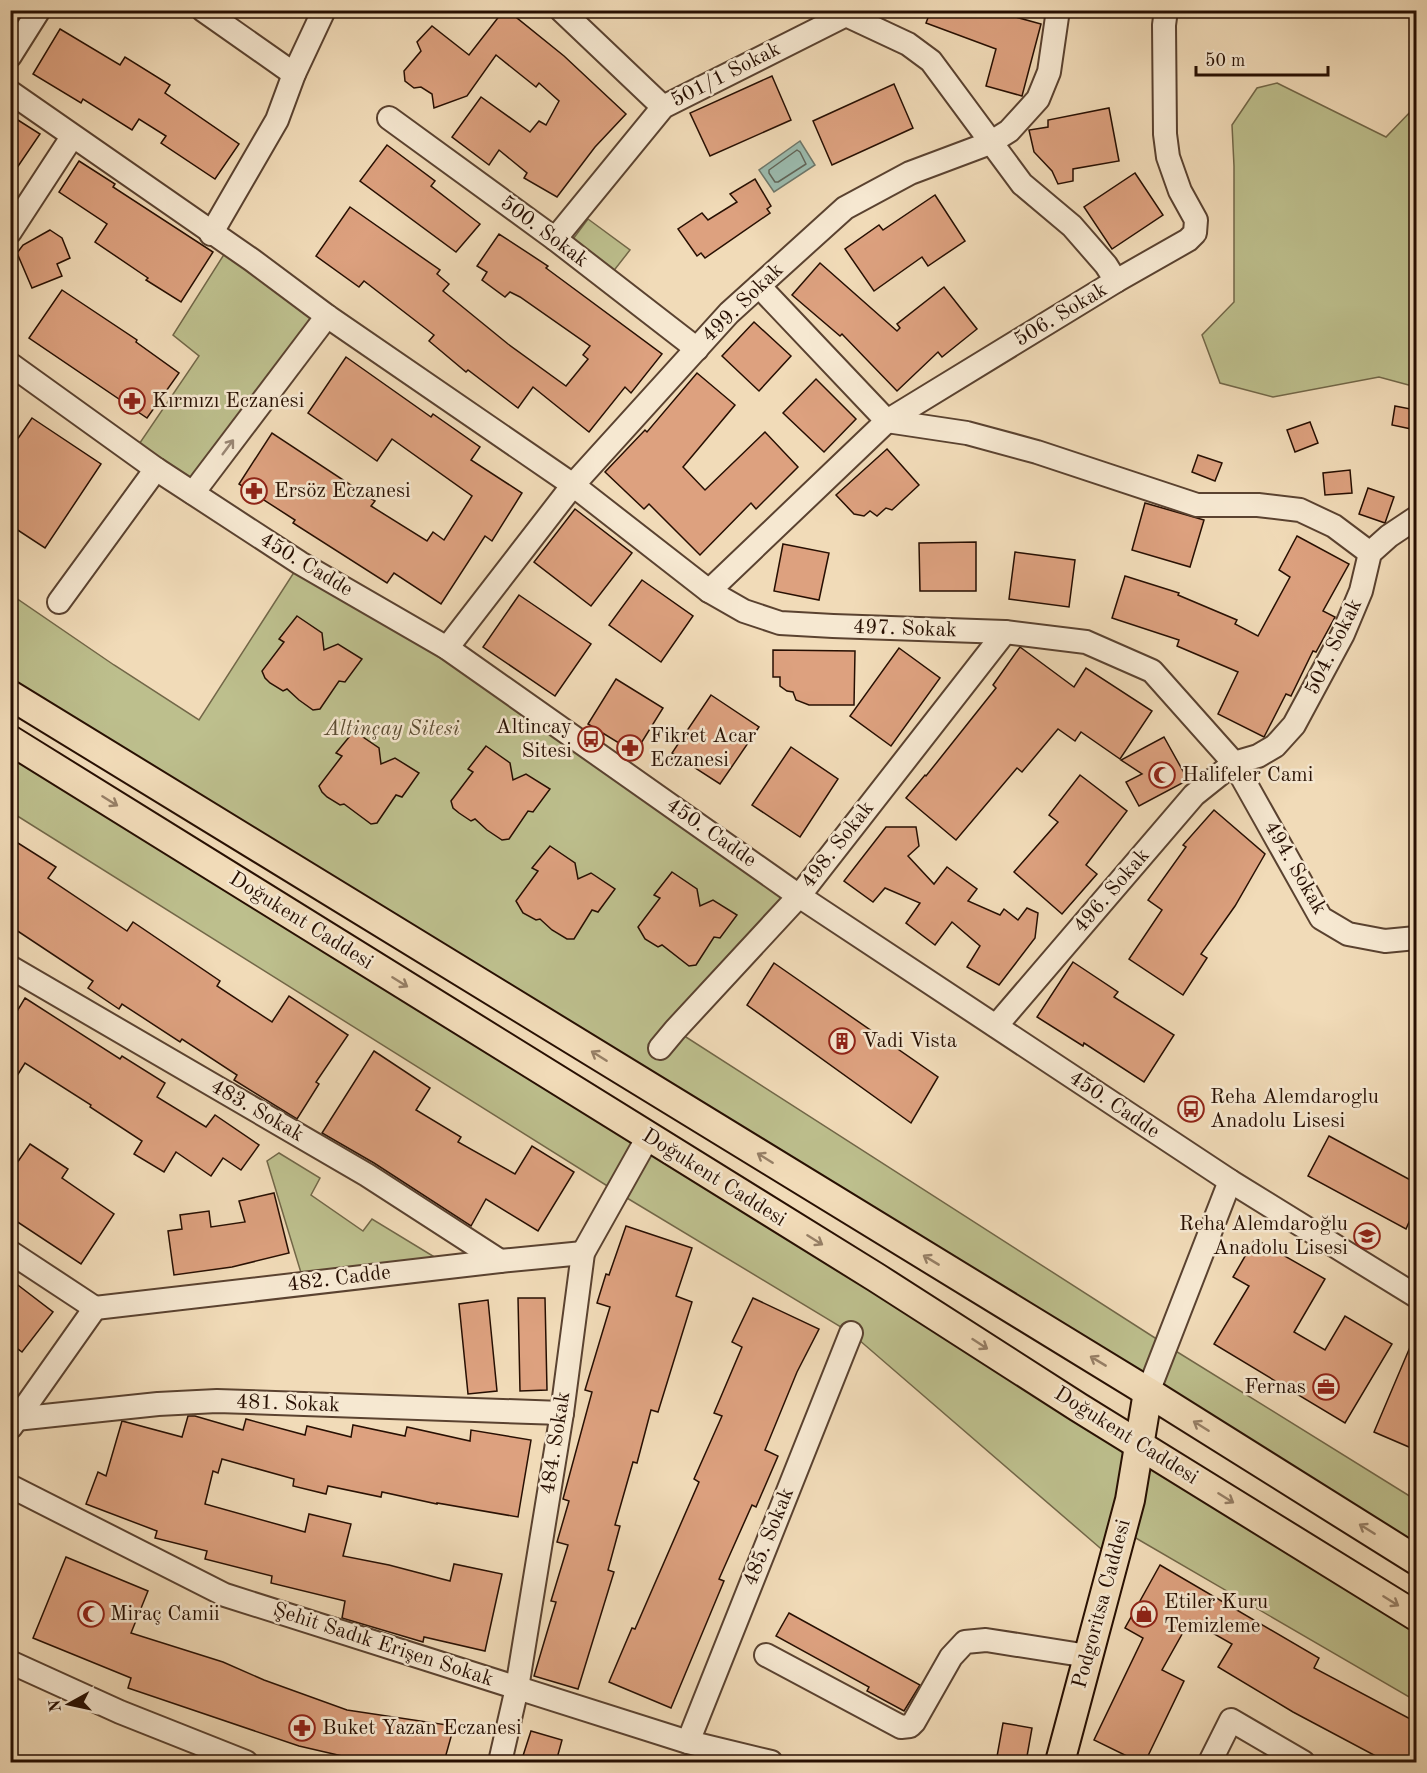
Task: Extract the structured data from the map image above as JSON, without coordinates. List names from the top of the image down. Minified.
{"streets":{"main road":["Doğukent Caddesi","Podgoritsa Caddesi"],"street":["501/1 Sokak","500. Sokak","499. Sokak","506. Sokak","450. Cadde","497. Sokak","504. Sokak","498. Sokak","494. Sokak","496. Sokak","483. Sokak","482. Cadde","481. Sokak","484. Sokak","485. Sokak","Şehit Sadık Erişen Sokak"]},"crossings":[["501/1 Sokak","500. Sokak"],["501/1 Sokak","506. Sokak"],["500. Sokak","499. Sokak"],["499. Sokak","506. Sokak"],["499. Sokak","450. Cadde"],["499. Sokak","497. Sokak"],["506. Sokak","497. Sokak"],["450. Cadde","498. Sokak"],["450. Cadde","496. Sokak"],["497. Sokak","504. Sokak"],["497. Sokak","498. Sokak"],["497. Sokak","494. Sokak"],["497. Sokak","496. Sokak"],["504. Sokak","494. Sokak"],["504. Sokak","496. Sokak"],["494. Sokak","496. Sokak"],["Doğukent Caddesi","484. Sokak"],["Doğukent Caddesi","Podgoritsa Caddesi"],["483. Sokak","482. Cadde"],["482. Cadde","484. Sokak"],["481. Sokak","484. Sokak"],["484. Sokak","Şehit Sadık Erişen Sokak"],["485. Sokak","Şehit Sadık Erişen Sokak"]],"parks":["Altinçay Sitesi"],"places":{"pharmacy":["Kırmızı Eczanesi","Ersöz Eczanesi","Fikret Acar Eczanesi","Buket Yazan Eczanesi"],"bus stop":["Altincay Sitesi","Reha Alemdaroglu Anadolu Lisesi"],"mosque":["Halifeler Cami","Miraç Camii"],"building":["Vadi Vista"],"school or university":["Reha Alemdaroğlu Anadolu Lisesi"],"office":["Fernas"],"shop":["Etiler Kuru Temizleme"]},"scale_bar":"50 m","north":"left"}
